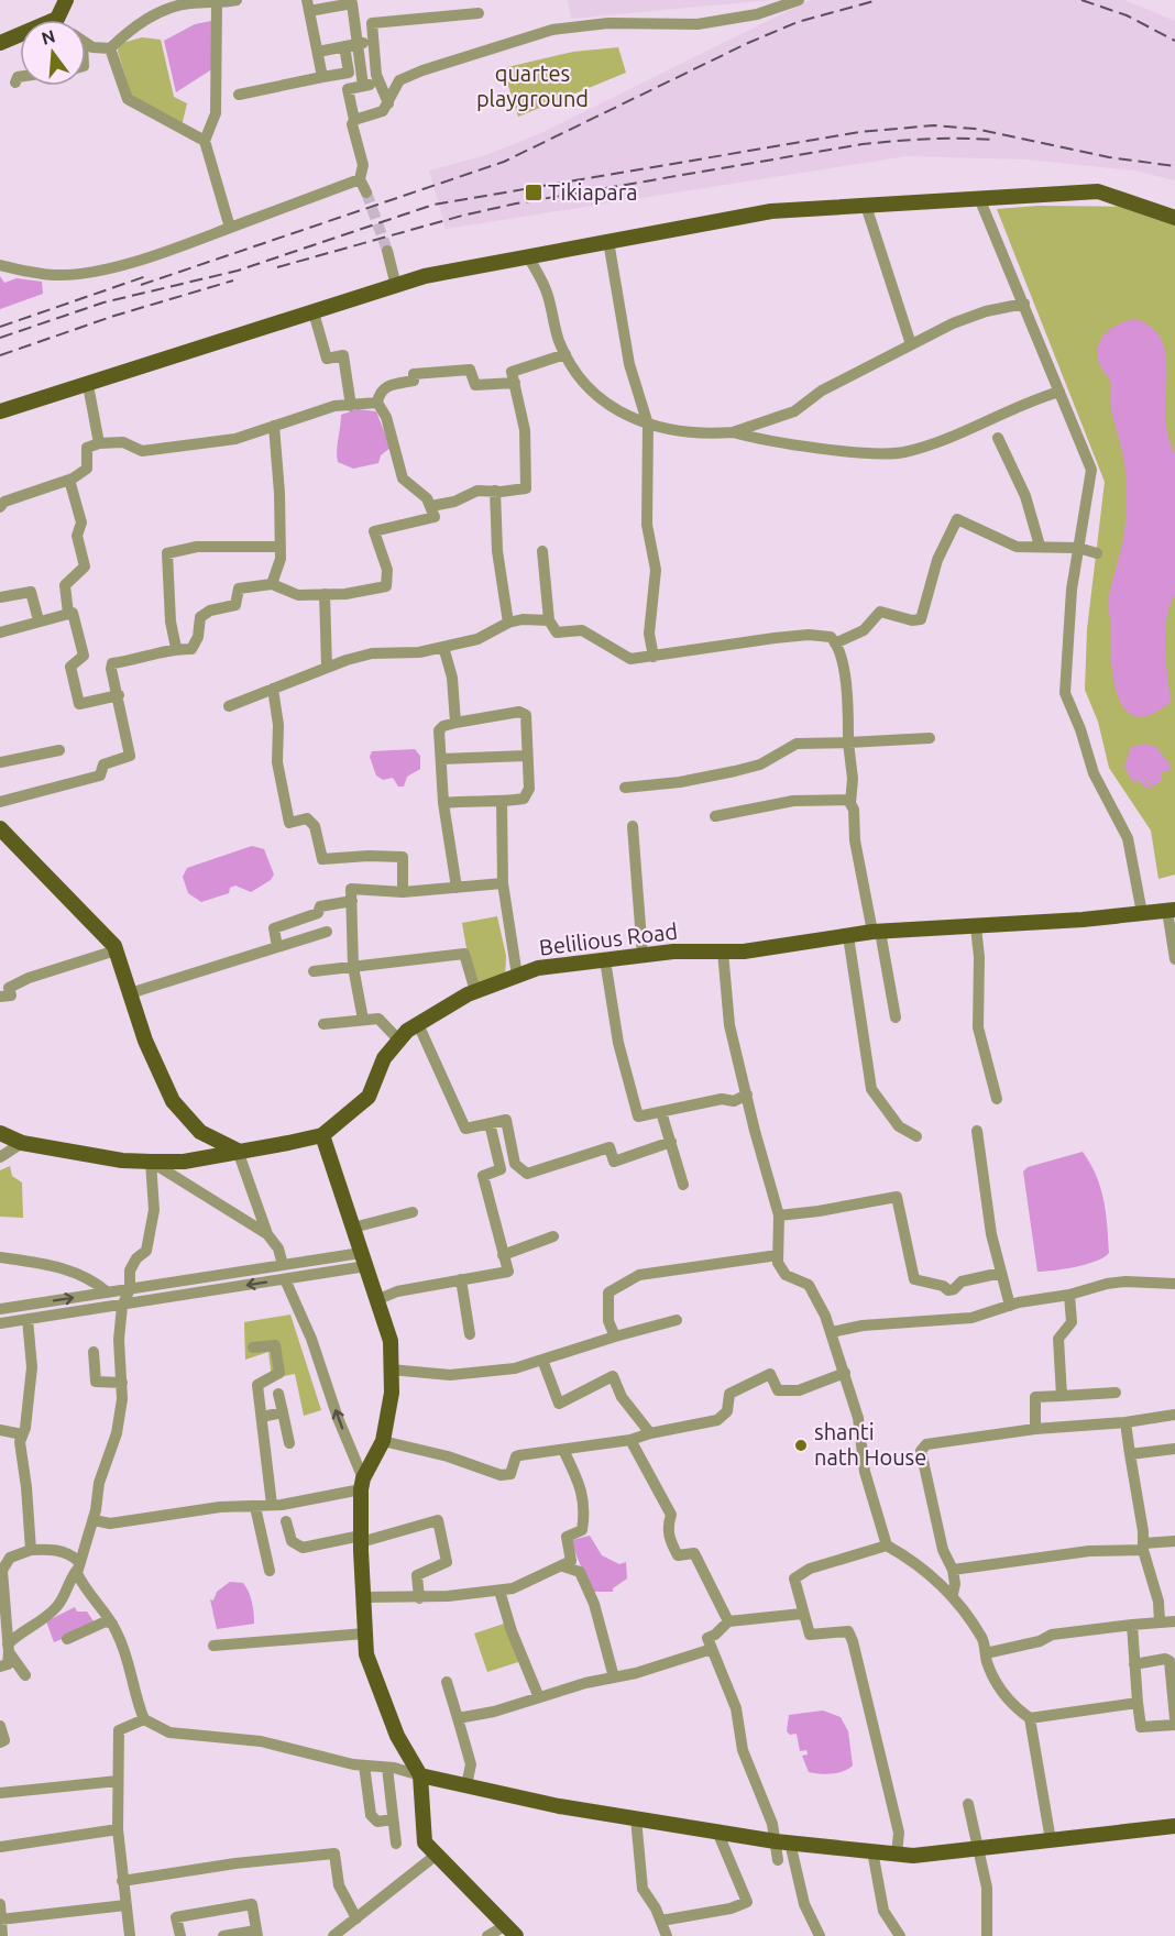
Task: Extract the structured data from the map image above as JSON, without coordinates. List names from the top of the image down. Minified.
{"streets":{"main road":["Belilious Road"]},"parks":["quartes playground"],"places":{"transit":["Tikiapara"],"other":["shanti nath House"]},"north":"top"}
